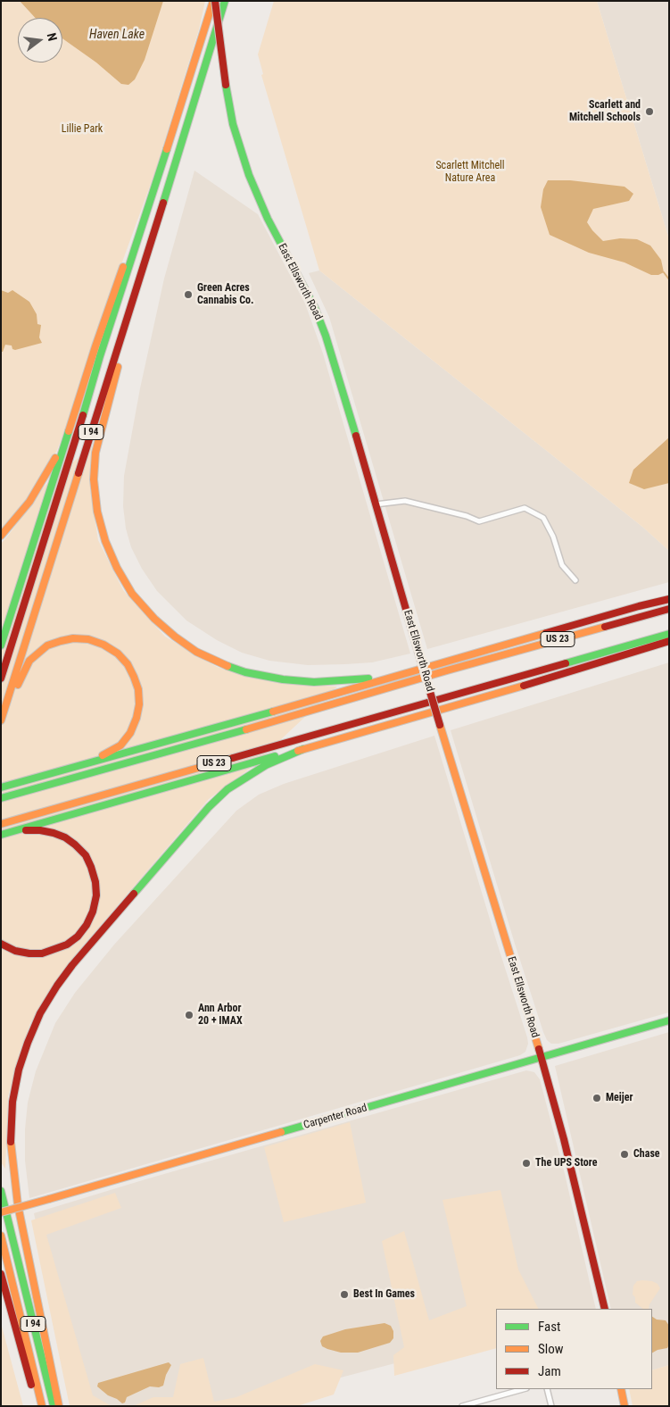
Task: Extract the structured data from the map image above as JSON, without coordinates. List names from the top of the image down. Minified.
{"streets":{"main road":["East Ellsworth Road","I 94","US 23","Carpenter Road"]},"crossings":[["East Ellsworth Road","I 94"],["East Ellsworth Road","Carpenter Road"]],"water":["Haven Lake"],"parks":["Lillie Park","Scarlett Mitchell Nature Area"],"places":["Scarlett and Mitchell Schools","Green Acres Cannabis Co.","Ann Arbor 20 + IMAX","Meijer","Chase","The UPS Store","Best In Games"],"legend":["Fast","Slow","Jam"],"north":"right"}
